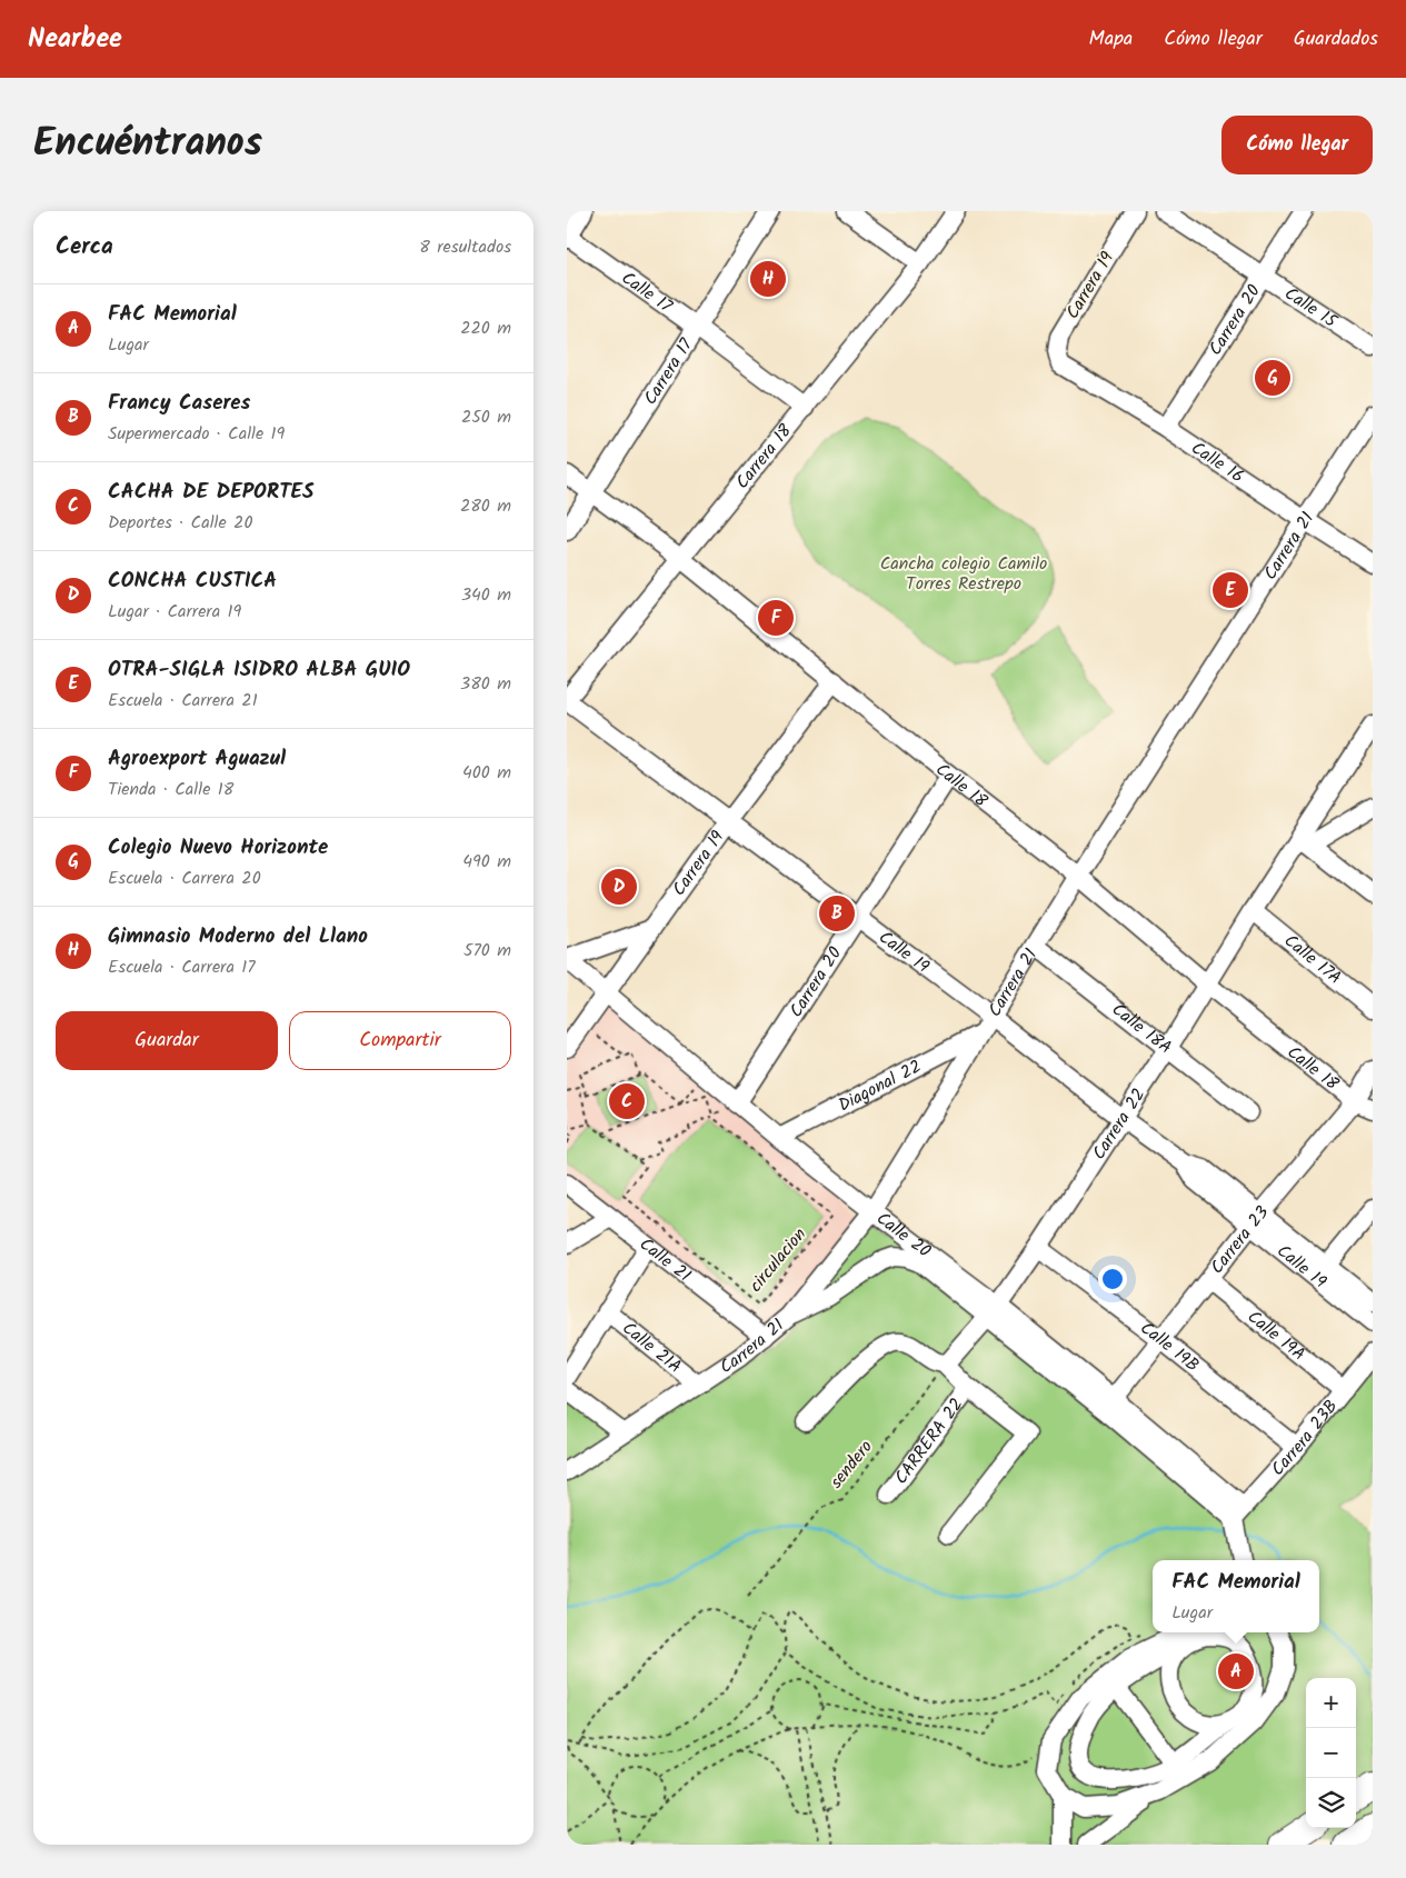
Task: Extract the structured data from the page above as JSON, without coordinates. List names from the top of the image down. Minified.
{"streets":{"street":["Carrera 19","Calle 17","Calle 15","Carrera 20","Carrera 17","Carrera 18","Calle 16","Carrera 21","Calle 18","Calle 19","Calle 17A","Calle 18A","Diagonal 22","Carrera 22","Calle 20","Carrera 23","Calle 21","Calle 19A","Calle 19B","Calle 21A","Carrera 23B","CARRERA 22"],"path":["circulacion","sendero"]},"crossings":[["Carrera 19","Calle 16"],["Carrera 19","Calle 18"],["Carrera 19","Calle 19"],["Carrera 19","Calle 20"],["Calle 17","Carrera 17"],["Calle 17","Carrera 18"],["Calle 15","Carrera 20"],["Carrera 20","Calle 16"],["Carrera 20","Calle 18"],["Carrera 20","Calle 19"],["Carrera 20","Calle 20"],["Carrera 17","Calle 18"],["Carrera 18","Calle 18"],["Carrera 18","Calle 19"],["Calle 16","Carrera 21"],["Carrera 21","Calle 18"],["Carrera 21","Calle 19"],["Carrera 21","Calle 18A"],["Carrera 21","Diagonal 22"],["Carrera 21","Calle 20"],["Carrera 21","Calle 21"],["Carrera 21","Calle 21A"],["Calle 18","Carrera 22"],["Calle 18","Carrera 23"],["Calle 19","Carrera 22"],["Calle 19","Carrera 23"],["Calle 17A","Carrera 22"],["Calle 18A","Carrera 22"],["Diagonal 22","Calle 20"],["Carrera 22","Calle 20"],["Carrera 22","Calle 19B"],["Carrera 22","sendero"],["Calle 20","Carrera 23"],["Calle 20","Carrera 23B"],["Carrera 23","Calle 19A"],["Carrera 23","Calle 19B"],["Calle 19A","Carrera 23B"],["Calle 19B","Carrera 23B"]],"parks":["Cancha colegio Camilo Torres Restrepo"],"page":{"header":"Nearbee","nav":["Mapa","Cómo llegar","Guardados"],"title":"Encuéntranos","buttons":["Cómo llegar",["Guardar","Compartir"]],"heading":["Cerca","8 resultados"],"pins":["H","G","E","F","D","B","C","A"],"list":[{"mark":"A","name":"FAC Memorial","note":"Lugar","value":"220 m"},{"mark":"B","name":"Francy Caseres","note":"Supermercado · Calle 19","value":"250 m"},{"mark":"C","name":"CACHA DE DEPORTES","note":"Deportes · Calle 20","value":"280 m"},{"mark":"D","name":"CONCHA CUSTICA","note":"Lugar · Carrera 19","value":"340 m"},{"mark":"E","name":"OTRA-SIGLA ISIDRO ALBA GUIO","note":"Escuela · Carrera 21","value":"380 m"},{"mark":"F","name":"Agroexport Aguazul","note":"Tienda · Calle 18","value":"400 m"},{"mark":"G","name":"Colegio Nuevo Horizonte","note":"Escuela · Carrera 20","value":"490 m"},{"mark":"H","name":"Gimnasio Moderno del Llano","note":"Escuela · Carrera 17","value":"570 m"}],"popup":["FAC Memorial","Lugar"],"map_buttons":["+","−"]}}
